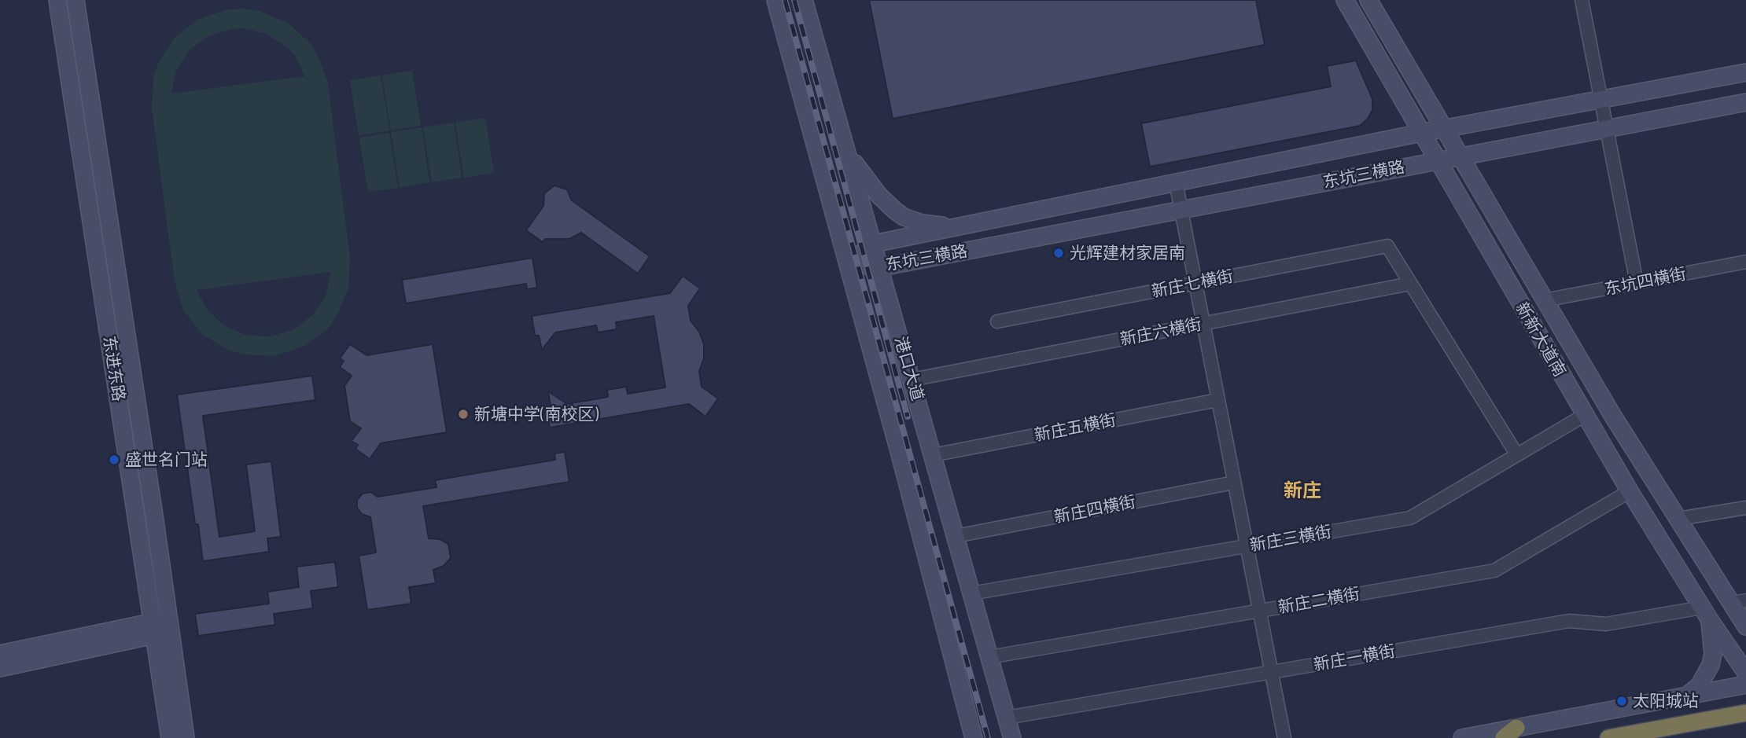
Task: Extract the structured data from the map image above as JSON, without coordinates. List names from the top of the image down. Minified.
{"streets":{"street":["东坑三横路","东坑四横街","新庄七横街","新庄六横街","新新大道南","东进东路","港口大道","新庄五横街","新庄四横街","新庄三横街","新庄二横街","新庄一横街"]},"crossings":[["东坑三横路","新新大道南"],["东坑三横路","港口大道"],["东坑四横街","新新大道南"],["新庄七横街","新庄六横街"],["新庄六横街","港口大道"],["新新大道南","新庄三横街"],["新新大道南","新庄二横街"],["新新大道南","新庄一横街"],["港口大道","新庄五横街"],["港口大道","新庄四横街"],["港口大道","新庄三横街"],["港口大道","新庄二横街"],["港口大道","新庄一横街"]],"districts":["新庄"],"places":["光辉建材家居南","新塘中学(南校区)","盛世名门站","太阳城站"]}
